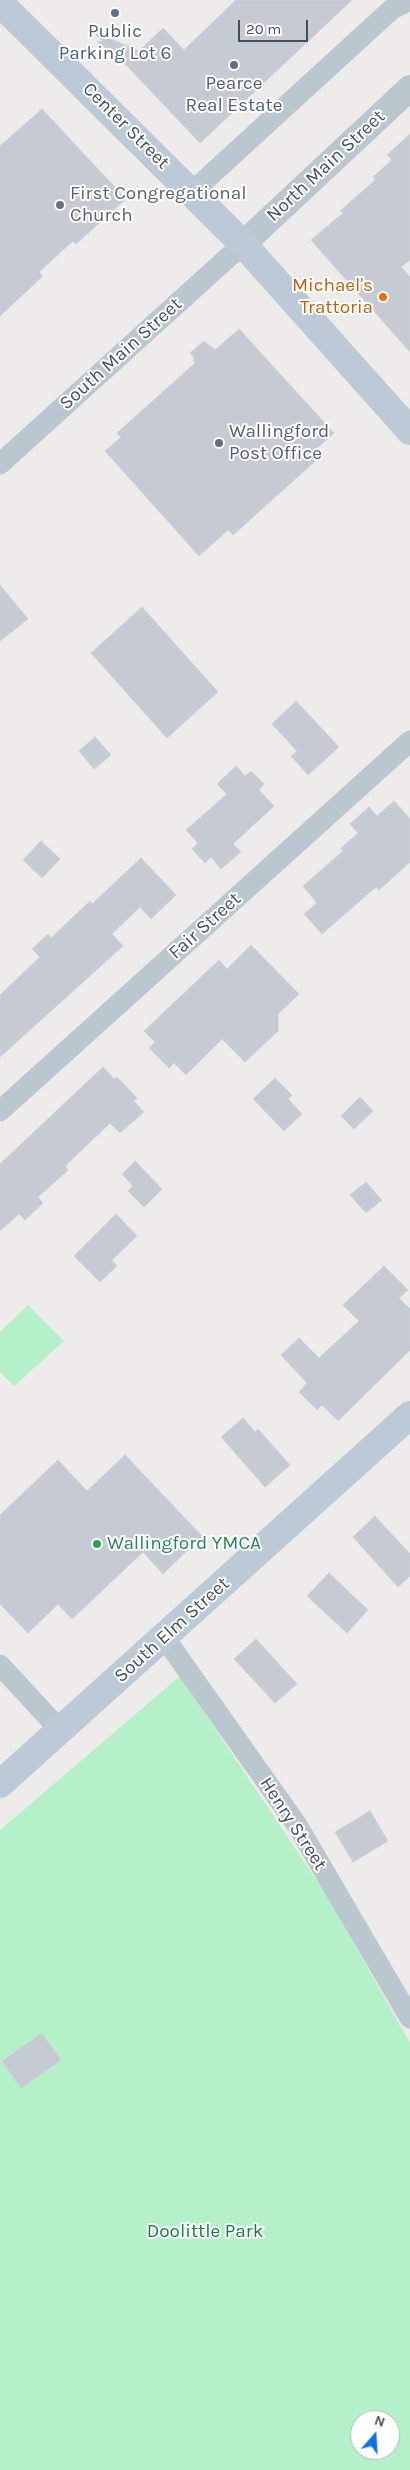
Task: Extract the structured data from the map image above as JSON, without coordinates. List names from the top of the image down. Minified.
{"streets":{"main road":["Center Street","South Elm Street"],"street":["North Main Street","South Main Street","Fair Street","Henry Street"]},"crossings":[["Center Street","North Main Street"],["Center Street","South Main Street"],["North Main Street","South Main Street"],["South Elm Street","Henry Street"]],"parks":["Doolittle Park"],"places":["Public Parking Lot 6","Pearce Real Estate","First Congregational Church","Michael's Trattoria","Wallingford Post Office","Wallingford YMCA"],"scale_bar":"20 m","north":"top"}
